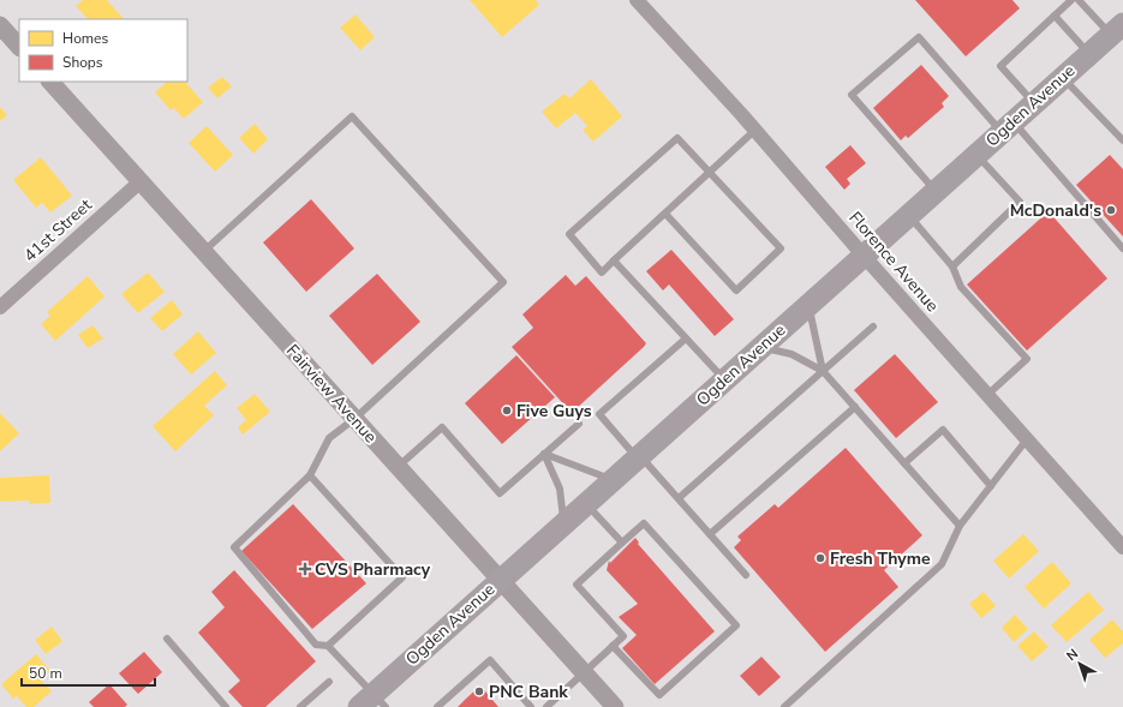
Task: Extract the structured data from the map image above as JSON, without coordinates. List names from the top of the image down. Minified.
{"streets":{"main road":["Ogden Avenue"],"street":["41st Street","Florence Avenue","Fairview Avenue"]},"crossings":[["Ogden Avenue","Florence Avenue"],["Ogden Avenue","Fairview Avenue"],["41st Street","Fairview Avenue"]],"places":{"other":["McDonald's","Five Guys","Fresh Thyme","PNC Bank"],"health":["CVS Pharmacy"]},"legend":["Homes","Shops"],"scale_bar":"50 m","north":"top left"}
